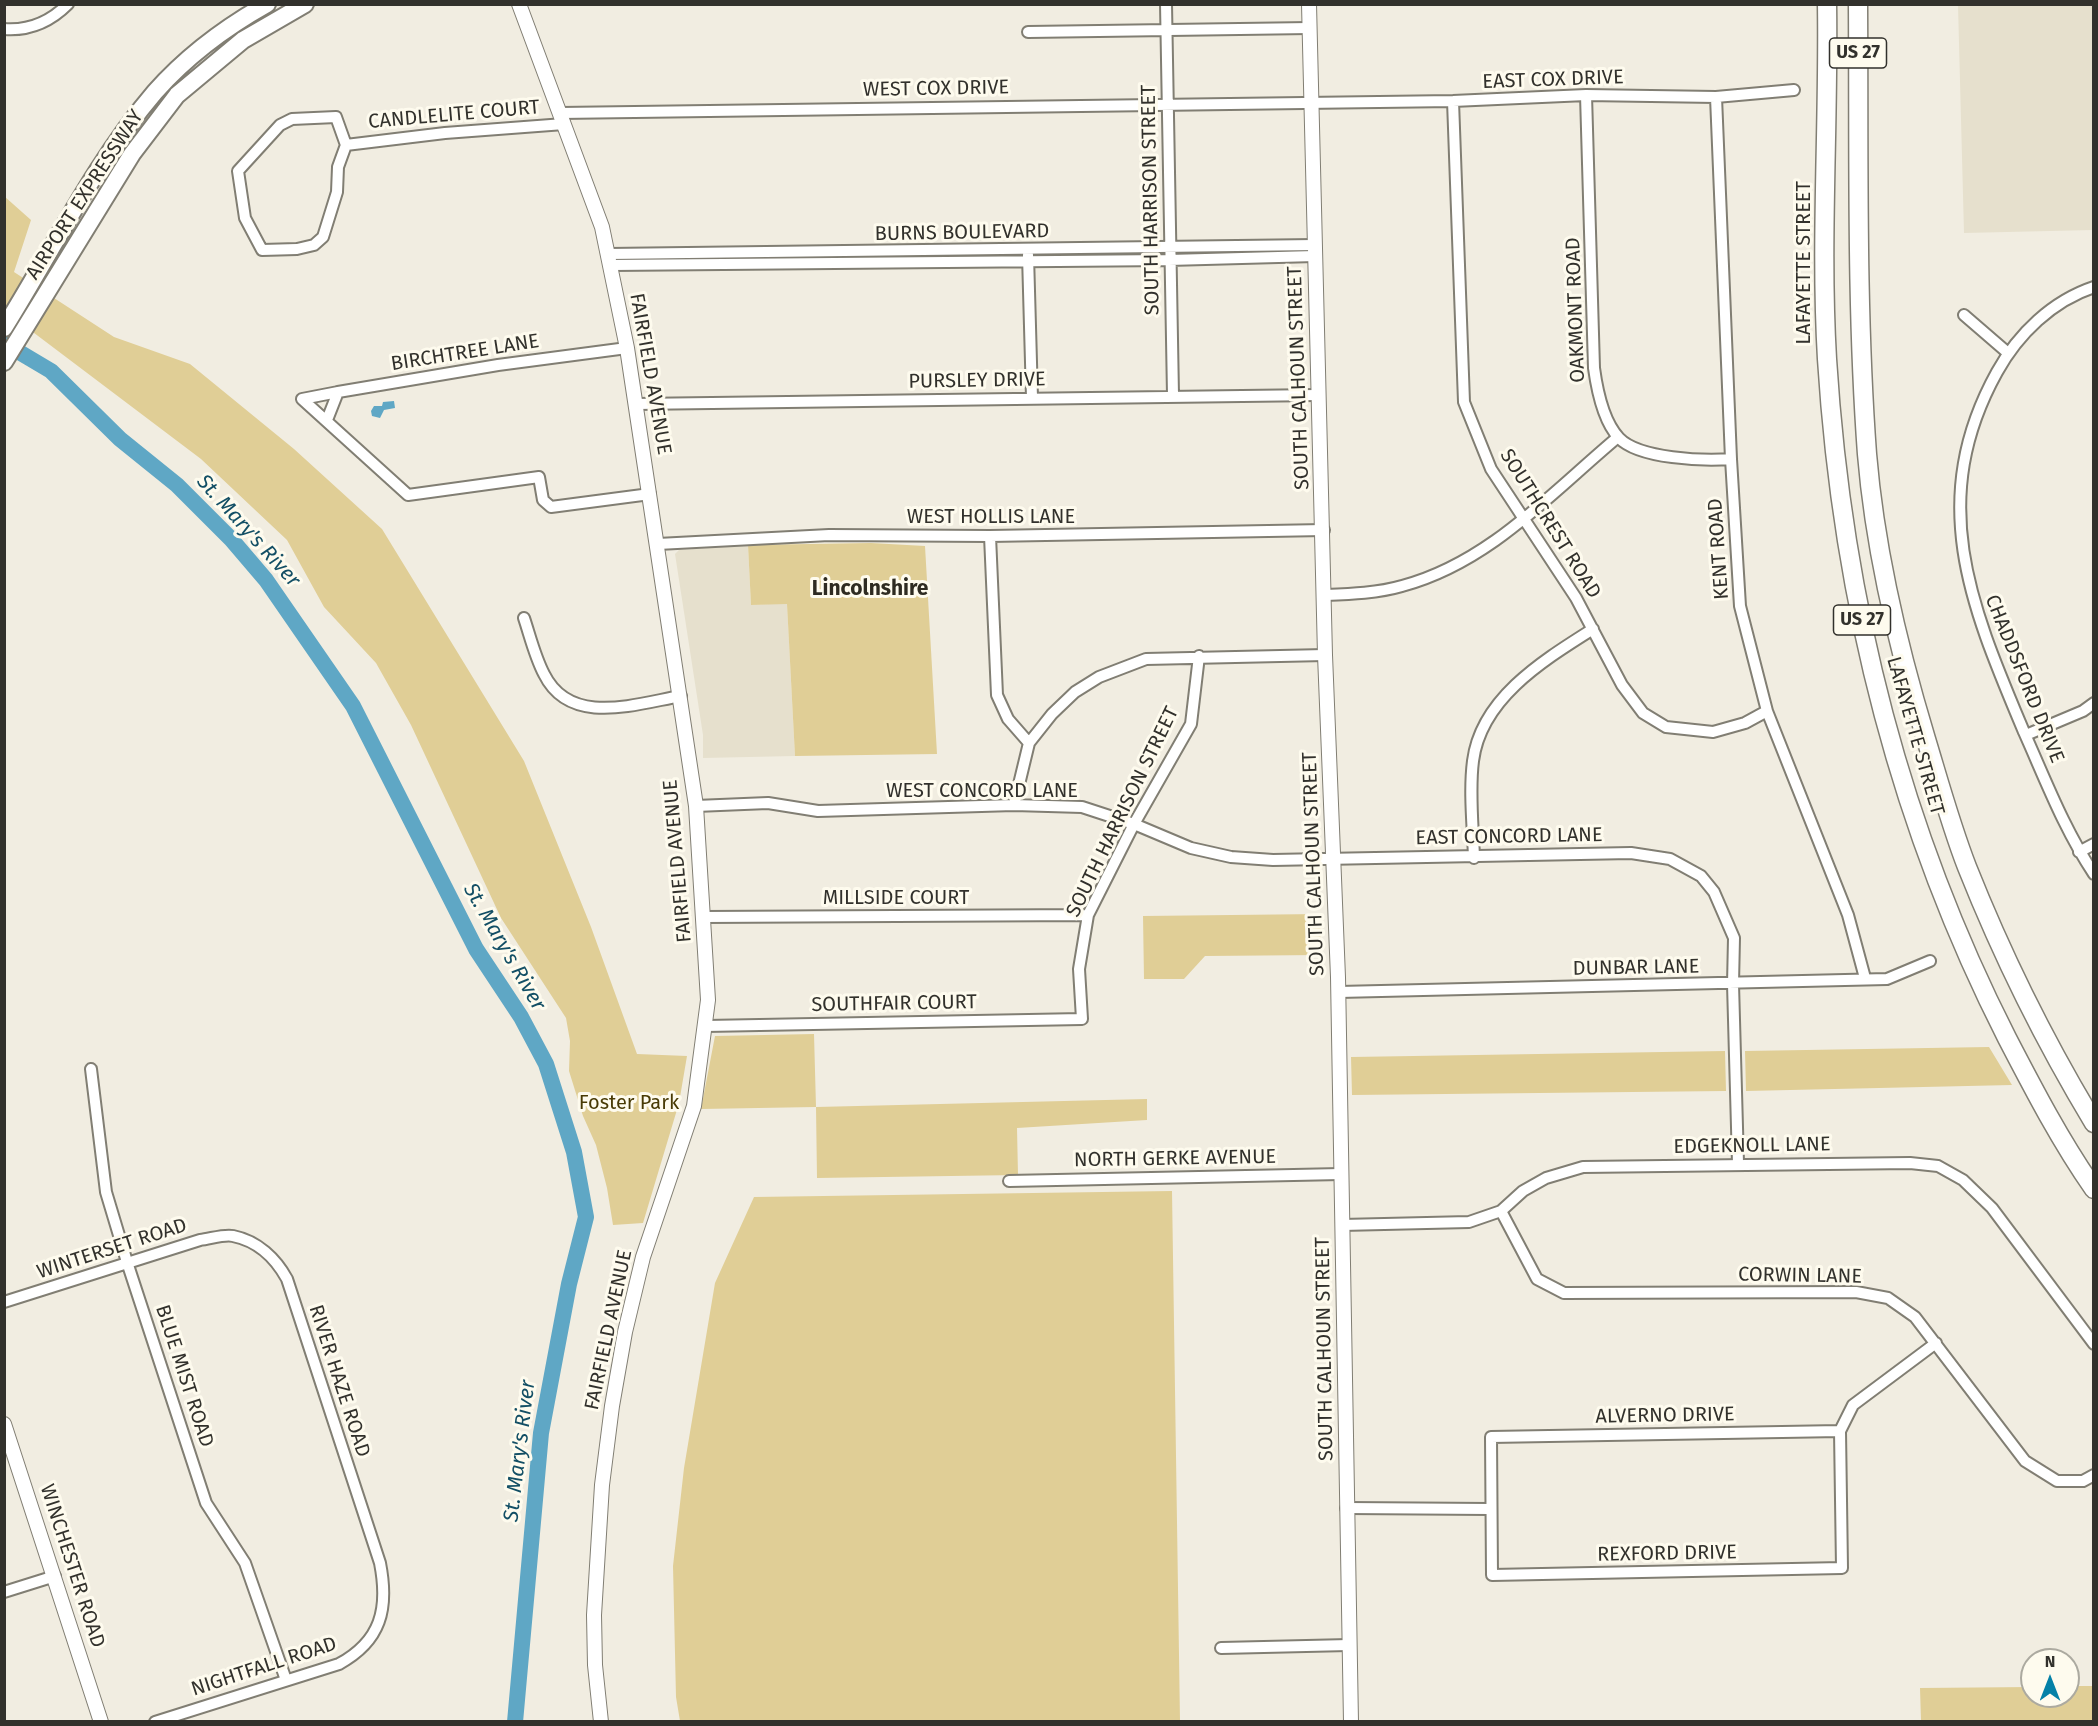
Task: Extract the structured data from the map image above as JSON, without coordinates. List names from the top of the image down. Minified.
{"streets":{"highway":["US 27","LAFAYETTE STREET"],"main road":["AIRPORT EXPRESSWAY"],"street":["EAST COX DRIVE","WEST COX DRIVE","CANDLELITE COURT","SOUTH HARRISON STREET","BURNS BOULEVARD","OAKMONT ROAD","BIRCHTREE LANE","FAIRFIELD AVENUE","SOUTH CALHOUN STREET","PURSLEY DRIVE","WEST HOLLIS LANE","SOUTHCREST ROAD","KENT ROAD","CHADDSFORD DRIVE","WEST CONCORD LANE","EAST CONCORD LANE","MILLSIDE COURT","DUNBAR LANE","SOUTHFAIR COURT","EDGEKNOLL LANE","NORTH GERKE AVENUE","WINTERSET ROAD","CORWIN LANE","BLUE MIST ROAD","RIVER HAZE ROAD","ALVERNO DRIVE","REXFORD DRIVE","WINCHESTER ROAD","NIGHTFALL ROAD"]},"crossings":[["EAST COX DRIVE","WEST COX DRIVE"],["EAST COX DRIVE","OAKMONT ROAD"],["EAST COX DRIVE","SOUTH CALHOUN STREET"],["EAST COX DRIVE","SOUTHCREST ROAD"],["EAST COX DRIVE","KENT ROAD"],["WEST COX DRIVE","CANDLELITE COURT"],["WEST COX DRIVE","SOUTH HARRISON STREET"],["WEST COX DRIVE","FAIRFIELD AVENUE"],["WEST COX DRIVE","SOUTH CALHOUN STREET"],["CANDLELITE COURT","FAIRFIELD AVENUE"],["SOUTH HARRISON STREET","BURNS BOULEVARD"],["SOUTH HARRISON STREET","PURSLEY DRIVE"],["SOUTH HARRISON STREET","WEST CONCORD LANE"],["SOUTH HARRISON STREET","MILLSIDE COURT"],["SOUTH HARRISON STREET","SOUTHFAIR COURT"],["BURNS BOULEVARD","FAIRFIELD AVENUE"],["BURNS BOULEVARD","SOUTH CALHOUN STREET"],["BIRCHTREE LANE","FAIRFIELD AVENUE"],["FAIRFIELD AVENUE","PURSLEY DRIVE"],["FAIRFIELD AVENUE","WEST HOLLIS LANE"],["FAIRFIELD AVENUE","WEST CONCORD LANE"],["FAIRFIELD AVENUE","MILLSIDE COURT"],["FAIRFIELD AVENUE","SOUTHFAIR COURT"],["SOUTH CALHOUN STREET","PURSLEY DRIVE"],["SOUTH CALHOUN STREET","WEST HOLLIS LANE"],["SOUTH CALHOUN STREET","WEST CONCORD LANE"],["SOUTH CALHOUN STREET","EAST CONCORD LANE"],["SOUTH CALHOUN STREET","DUNBAR LANE"],["SOUTH CALHOUN STREET","EDGEKNOLL LANE"],["SOUTH CALHOUN STREET","NORTH GERKE AVENUE"],["SOUTHCREST ROAD","KENT ROAD"],["KENT ROAD","DUNBAR LANE"],["WEST CONCORD LANE","EAST CONCORD LANE"],["EAST CONCORD LANE","DUNBAR LANE"],["EDGEKNOLL LANE","CORWIN LANE"],["WINTERSET ROAD","BLUE MIST ROAD"],["WINTERSET ROAD","RIVER HAZE ROAD"],["BLUE MIST ROAD","NIGHTFALL ROAD"],["RIVER HAZE ROAD","NIGHTFALL ROAD"],["ALVERNO DRIVE","REXFORD DRIVE"]],"districts":["Lincolnshire"],"water":["St. Mary's River"],"parks":["Foster Park"],"north":"top"}
